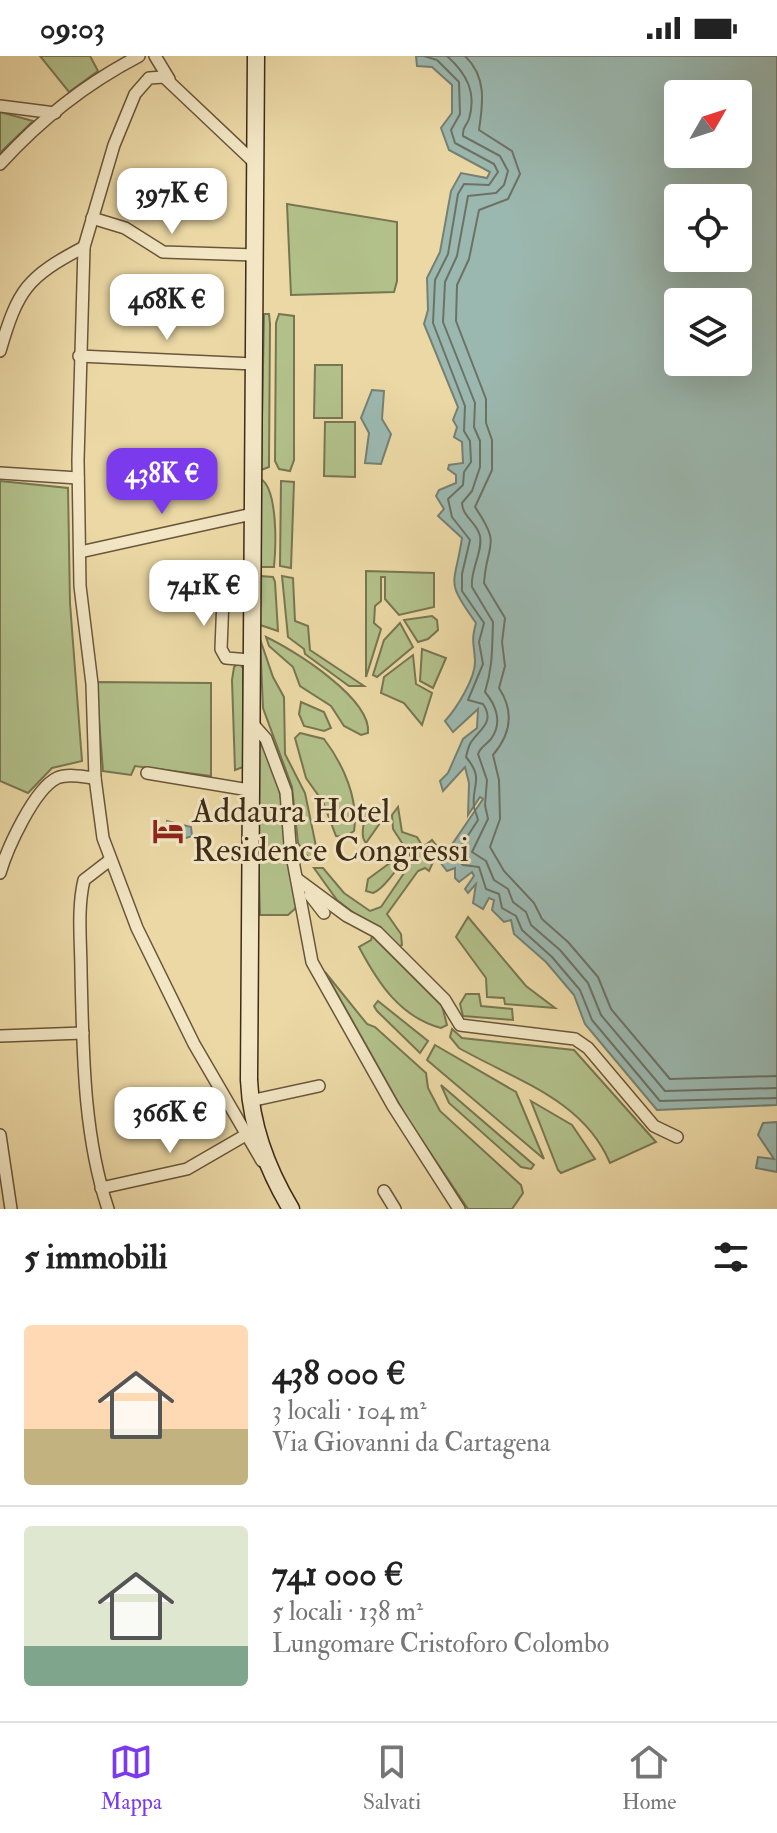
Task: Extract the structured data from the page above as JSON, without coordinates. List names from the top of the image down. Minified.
{"places":{"hotel":["Addaura Hotel Residence Congressi"]},"north":"top right","page":{"status":"09:03","price":["397K €","468K €","438K €","741K €","366K €"],"heading":"5 immobili","list":[{"name":"438 000 €","note":"3 locali · 104 m² · Via Giovanni da Cartagena"},{"name":"741 000 €","note":"5 locali · 138 m² · Lungomare Cristoforo Colombo"}],"tabs":["Mappa","Salvati","Home"]}}
